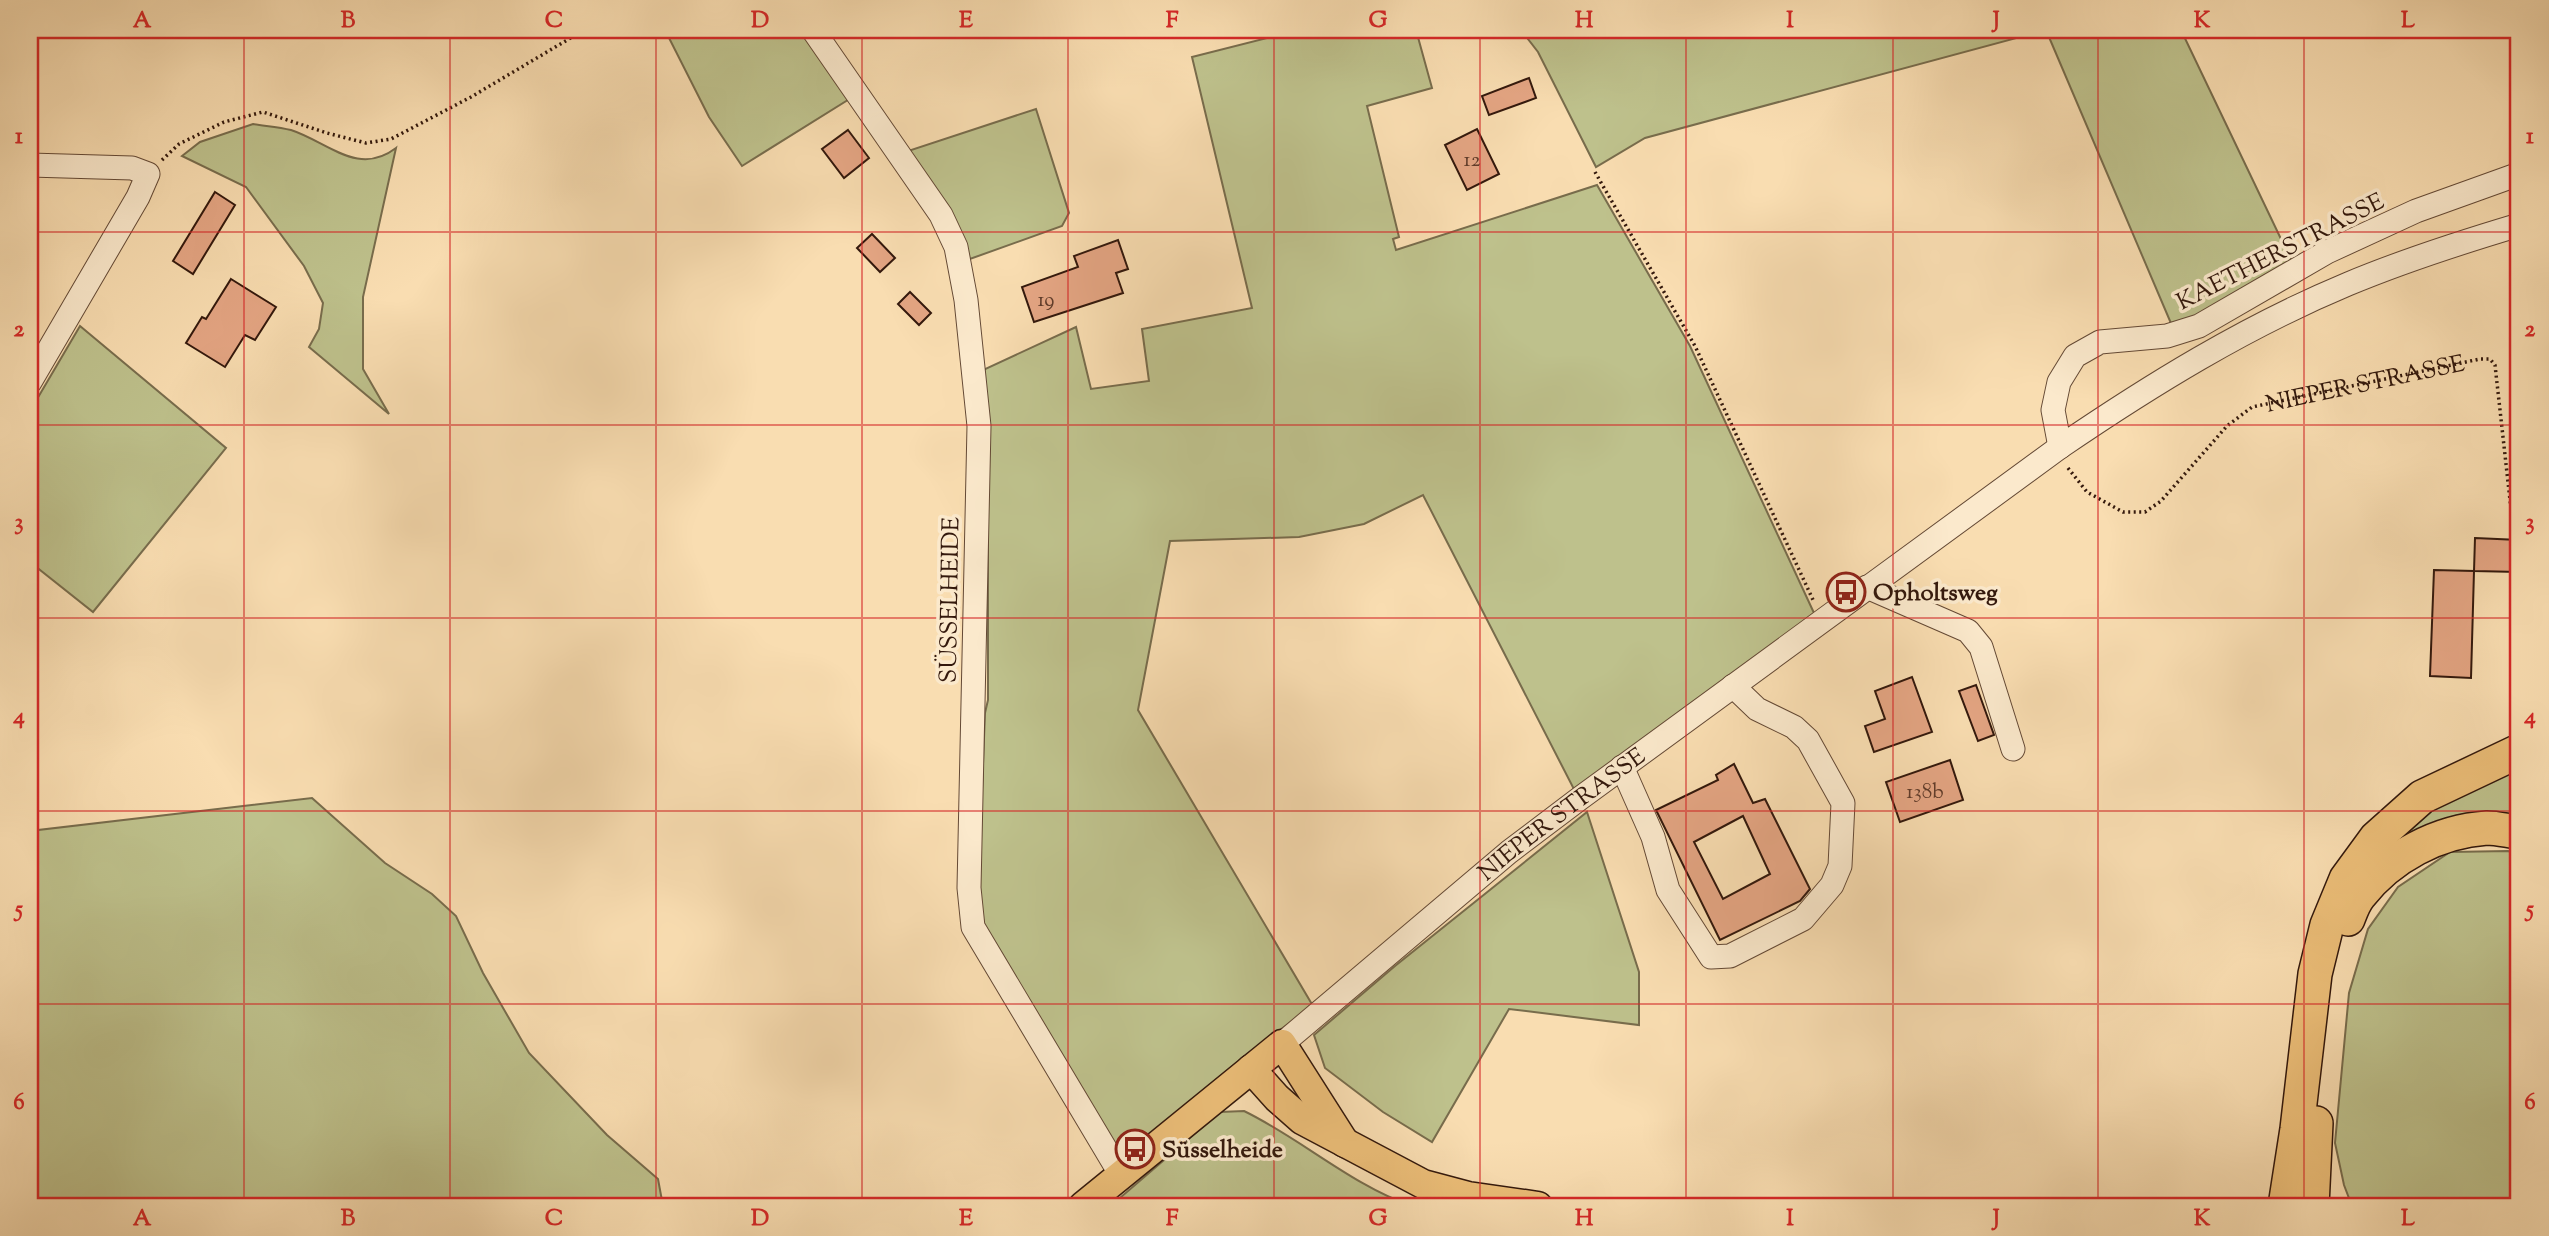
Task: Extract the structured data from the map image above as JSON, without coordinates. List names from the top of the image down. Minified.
{"streets":{"main road":["NIEPER STRASSE"],"street":["KAETHERSTRASSE","SÜSSELHEIDE"]},"crossings":[["KAETHERSTRASSE","NIEPER STRASSE"],["NIEPER STRASSE","SÜSSELHEIDE"]],"places":{"bus stop":["Opholtsweg","Süsselheide"]},"house_numbers":["12","19","138b"],"grid":{"columns":["A","B","C","D","E","F","G","H","I","J","K","L"],"rows":["1","2","3","4","5","6"]}}
